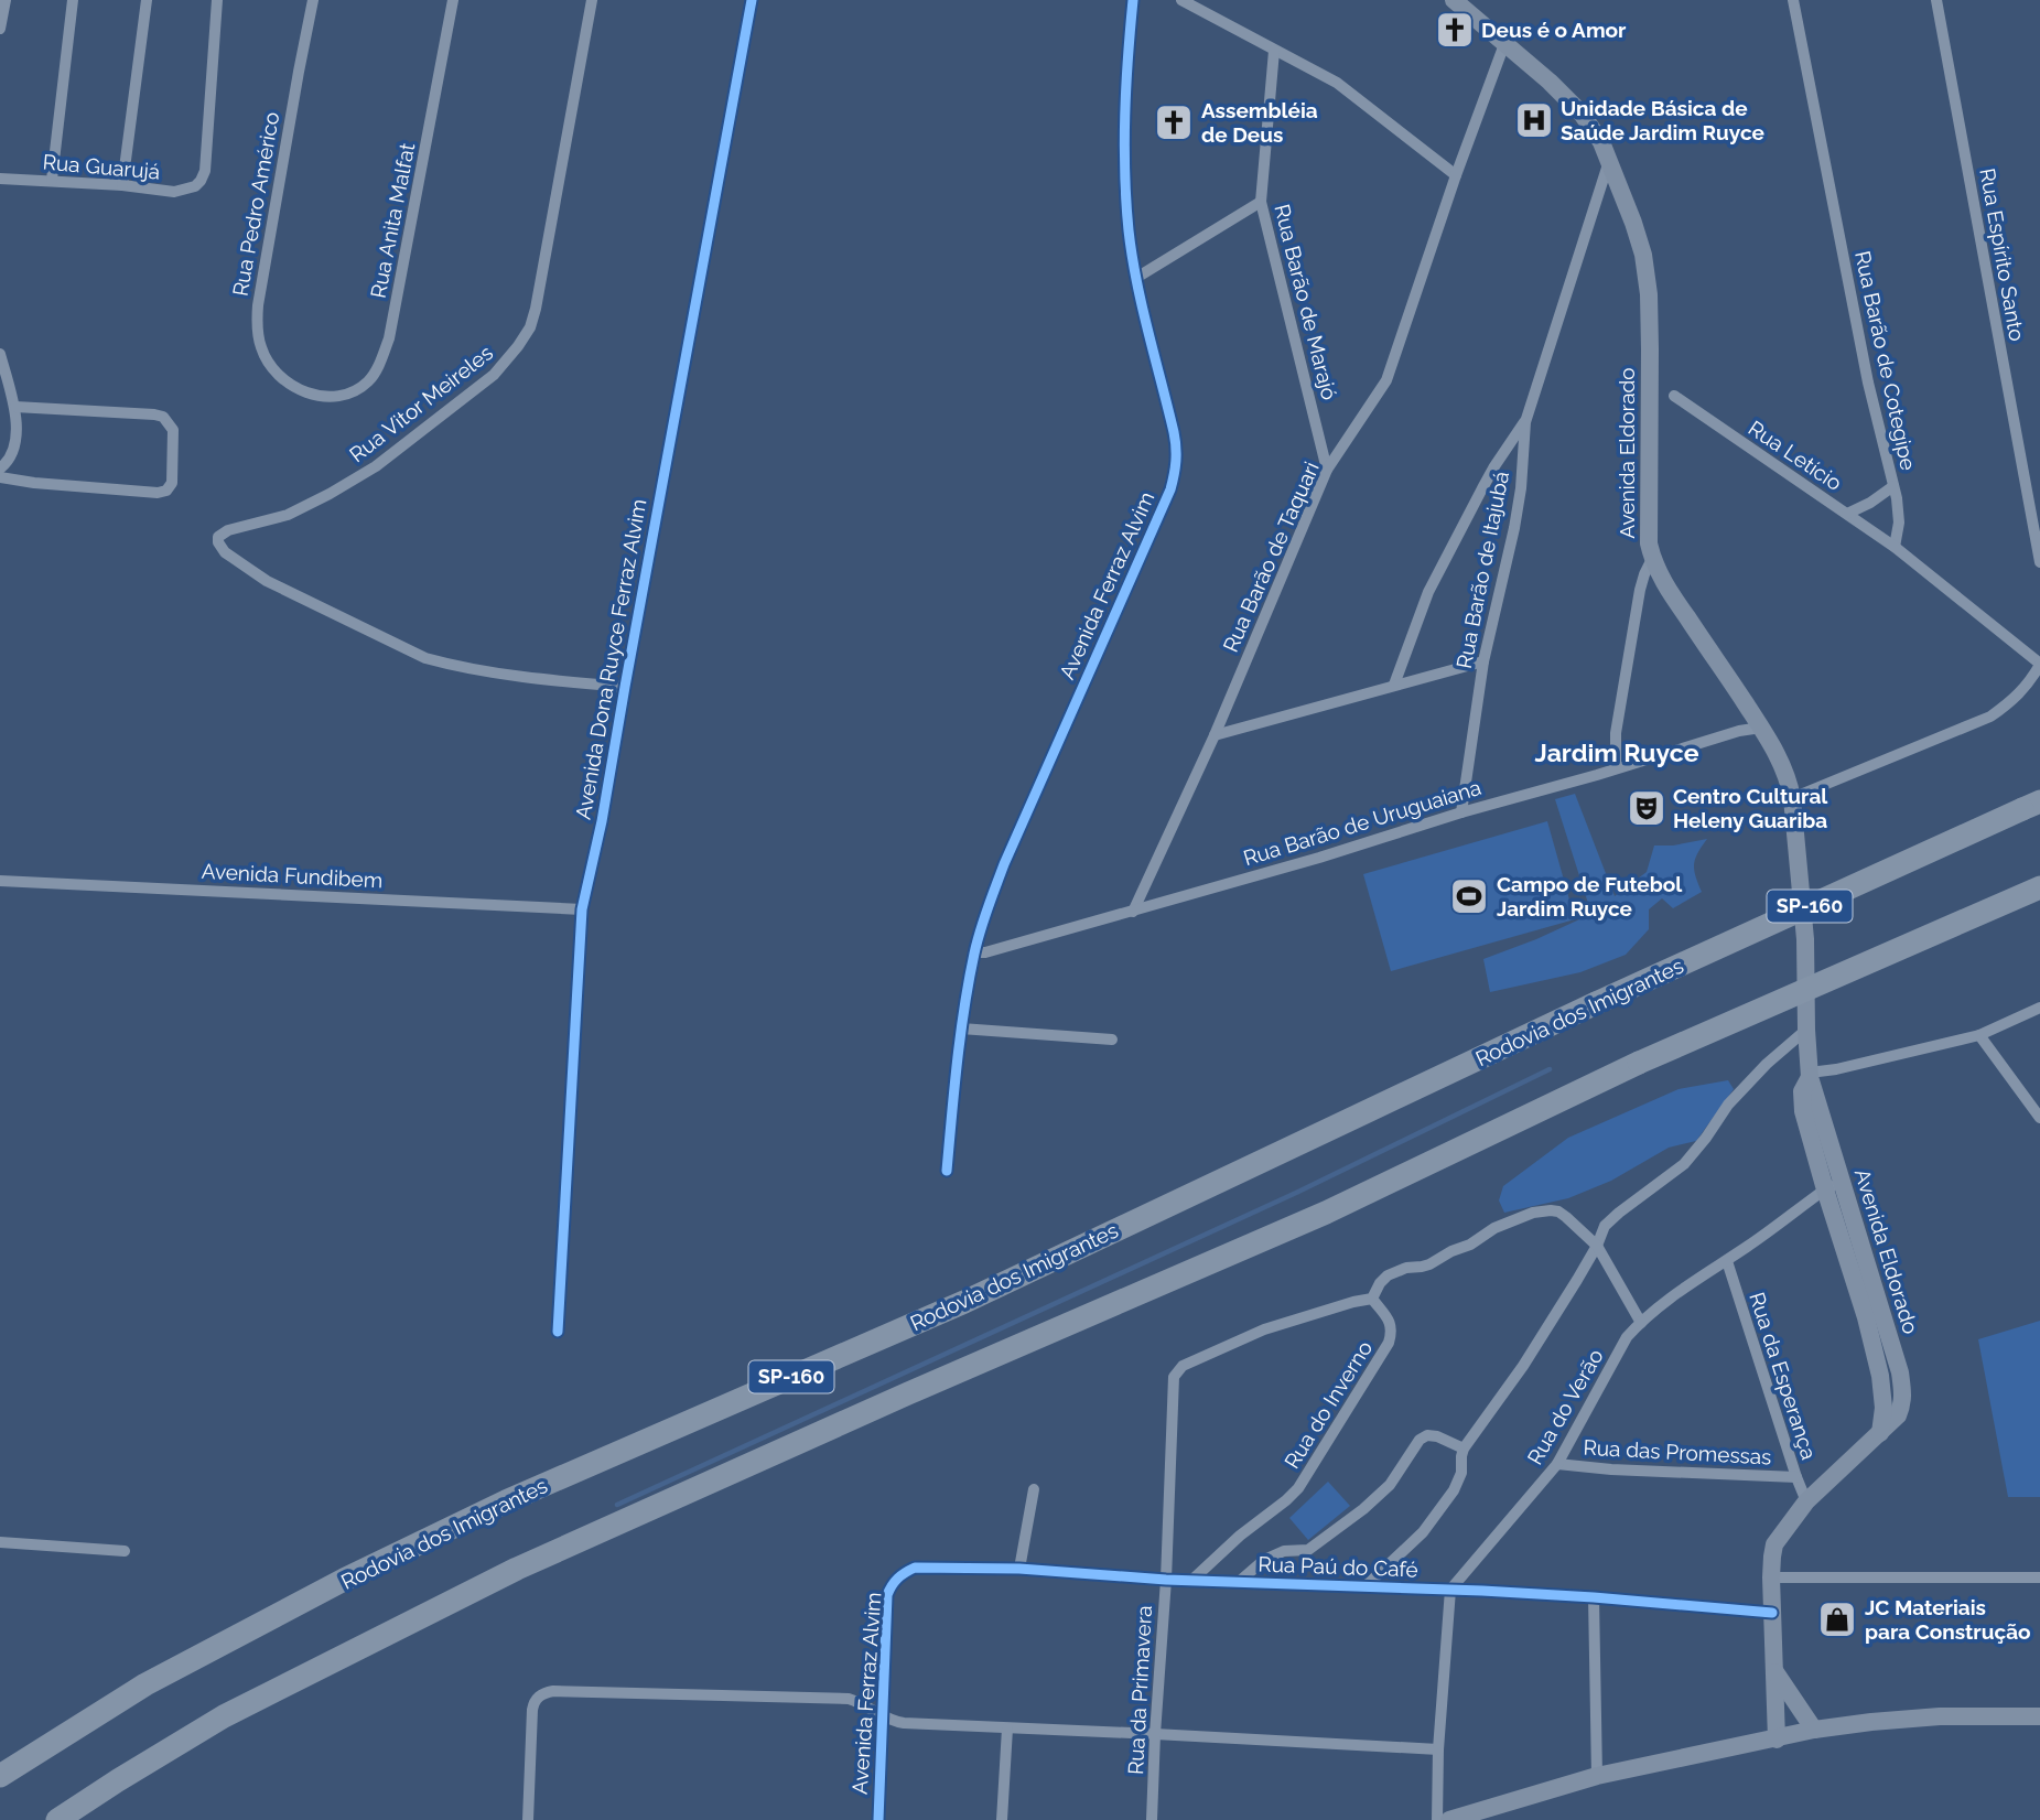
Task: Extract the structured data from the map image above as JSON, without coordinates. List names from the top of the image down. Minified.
{"streets":{"highway":["SP-160","Rodovia dos Imigrantes"],"main road":["Avenida Eldorado"],"street":["Rua Guarujá","Rua Pedro Américo","Rua Anita Malfat","Rua Espírito Santo","Rua Barão de Marajó","Rua Barão de Cotegipe","Rua Vitor Meireles","Rua Letício","Rua Barão de Taquari","Rua Barão de Itajubá","Avenida Ferraz Alvim","Avenida Dona Ruyce Ferraz Alvim","Rua Barão de Uruguaiana","Avenida Fundibem","Rua da Esperança","Rua do Inverno","Rua do Verão","Rua das Promessas","Rua Paú do Café","Rua da Primavera"]},"crossings":[["Rua Pedro Américo","Rua Anita Malfat"],["Rua Barão de Marajó","Rua Barão de Taquari"],["Rua Barão de Cotegipe","Rua Letício"],["Rua Vitor Meireles","Avenida Dona Ruyce Ferraz Alvim"],["Avenida Eldorado","Rua Barão de Taquari"],["Avenida Eldorado","Rua Barão de Itajubá"],["Avenida Eldorado","Rua Barão de Uruguaiana"],["Avenida Eldorado","Rua da Esperança"],["Avenida Eldorado","Rua do Verão"],["Avenida Eldorado","Rua Paú do Café"],["Rua Barão de Taquari","Rua Barão de Uruguaiana"],["Rua Barão de Itajubá","Rua Barão de Uruguaiana"],["Avenida Ferraz Alvim","Rua Barão de Uruguaiana"],["Avenida Ferraz Alvim","Rua Paú do Café"],["Avenida Dona Ruyce Ferraz Alvim","Avenida Fundibem"],["Rua da Esperança","Rua do Verão"],["Rua da Esperança","Rua das Promessas"],["Rua do Inverno","Rua Paú do Café"],["Rua do Inverno","Rua da Primavera"],["Rua do Verão","Rua das Promessas"],["Rua do Verão","Rua Paú do Café"],["Rua Paú do Café","Rua da Primavera"]],"districts":["Jardim Ruyce"],"places":{"church":["Deus é o Amor","Assembléia de Deus"],"hospital":["Unidade Básica de Saúde Jardim Ruyce"],"theatre":["Centro Cultural Heleny Guariba"],"sports":["Campo de Futebol Jardim Ruyce"],"shop":["JC Materiais para Construção"]}}
